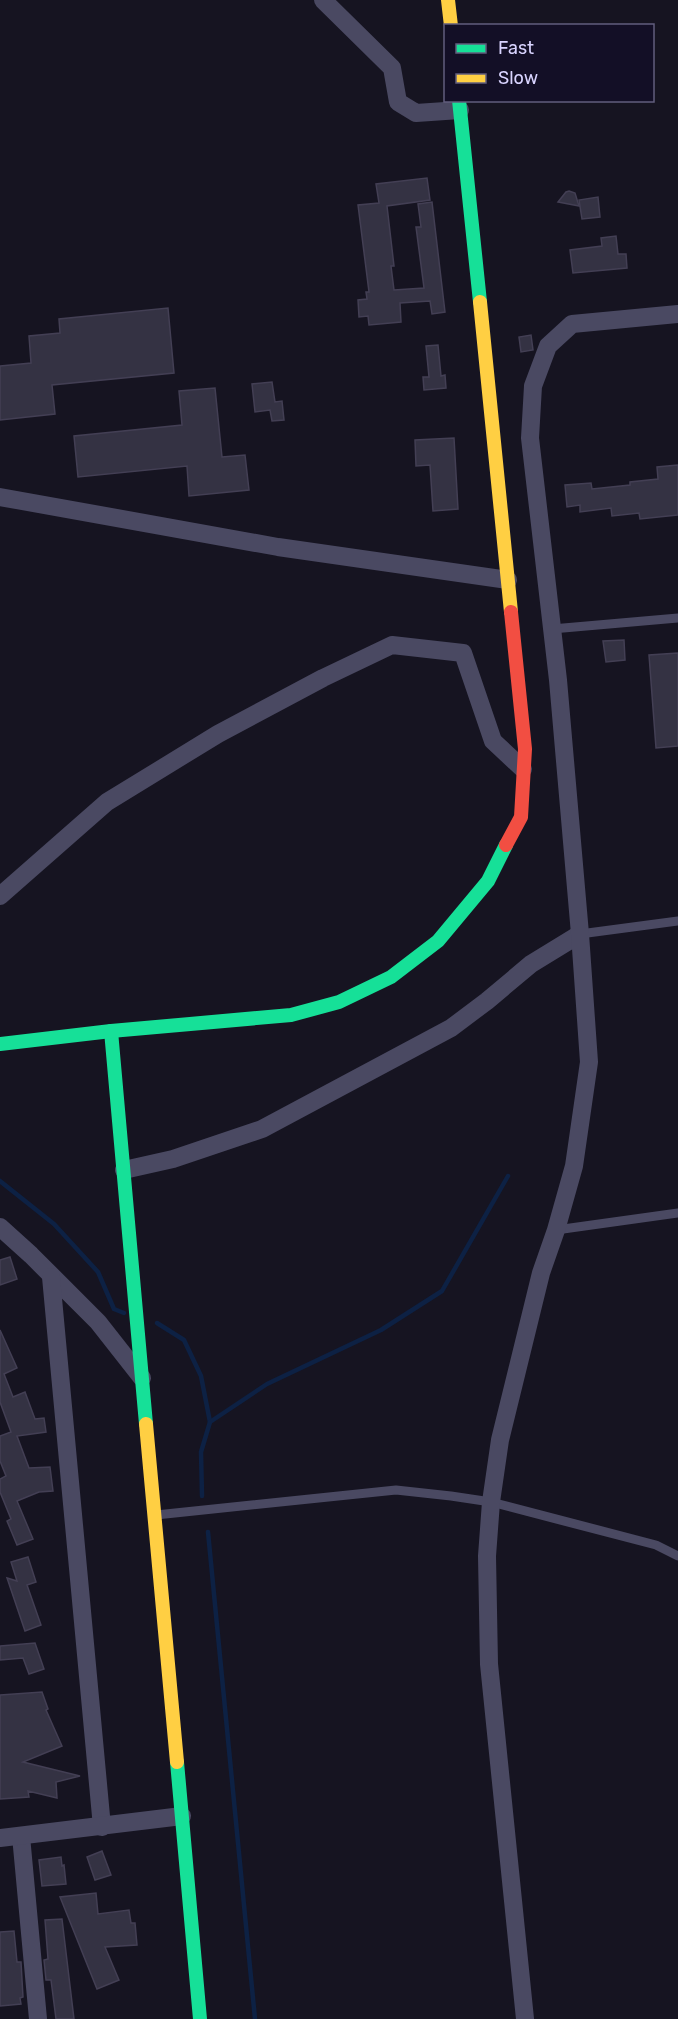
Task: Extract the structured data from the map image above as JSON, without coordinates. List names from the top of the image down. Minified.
{"legend":["Fast","Slow"]}
